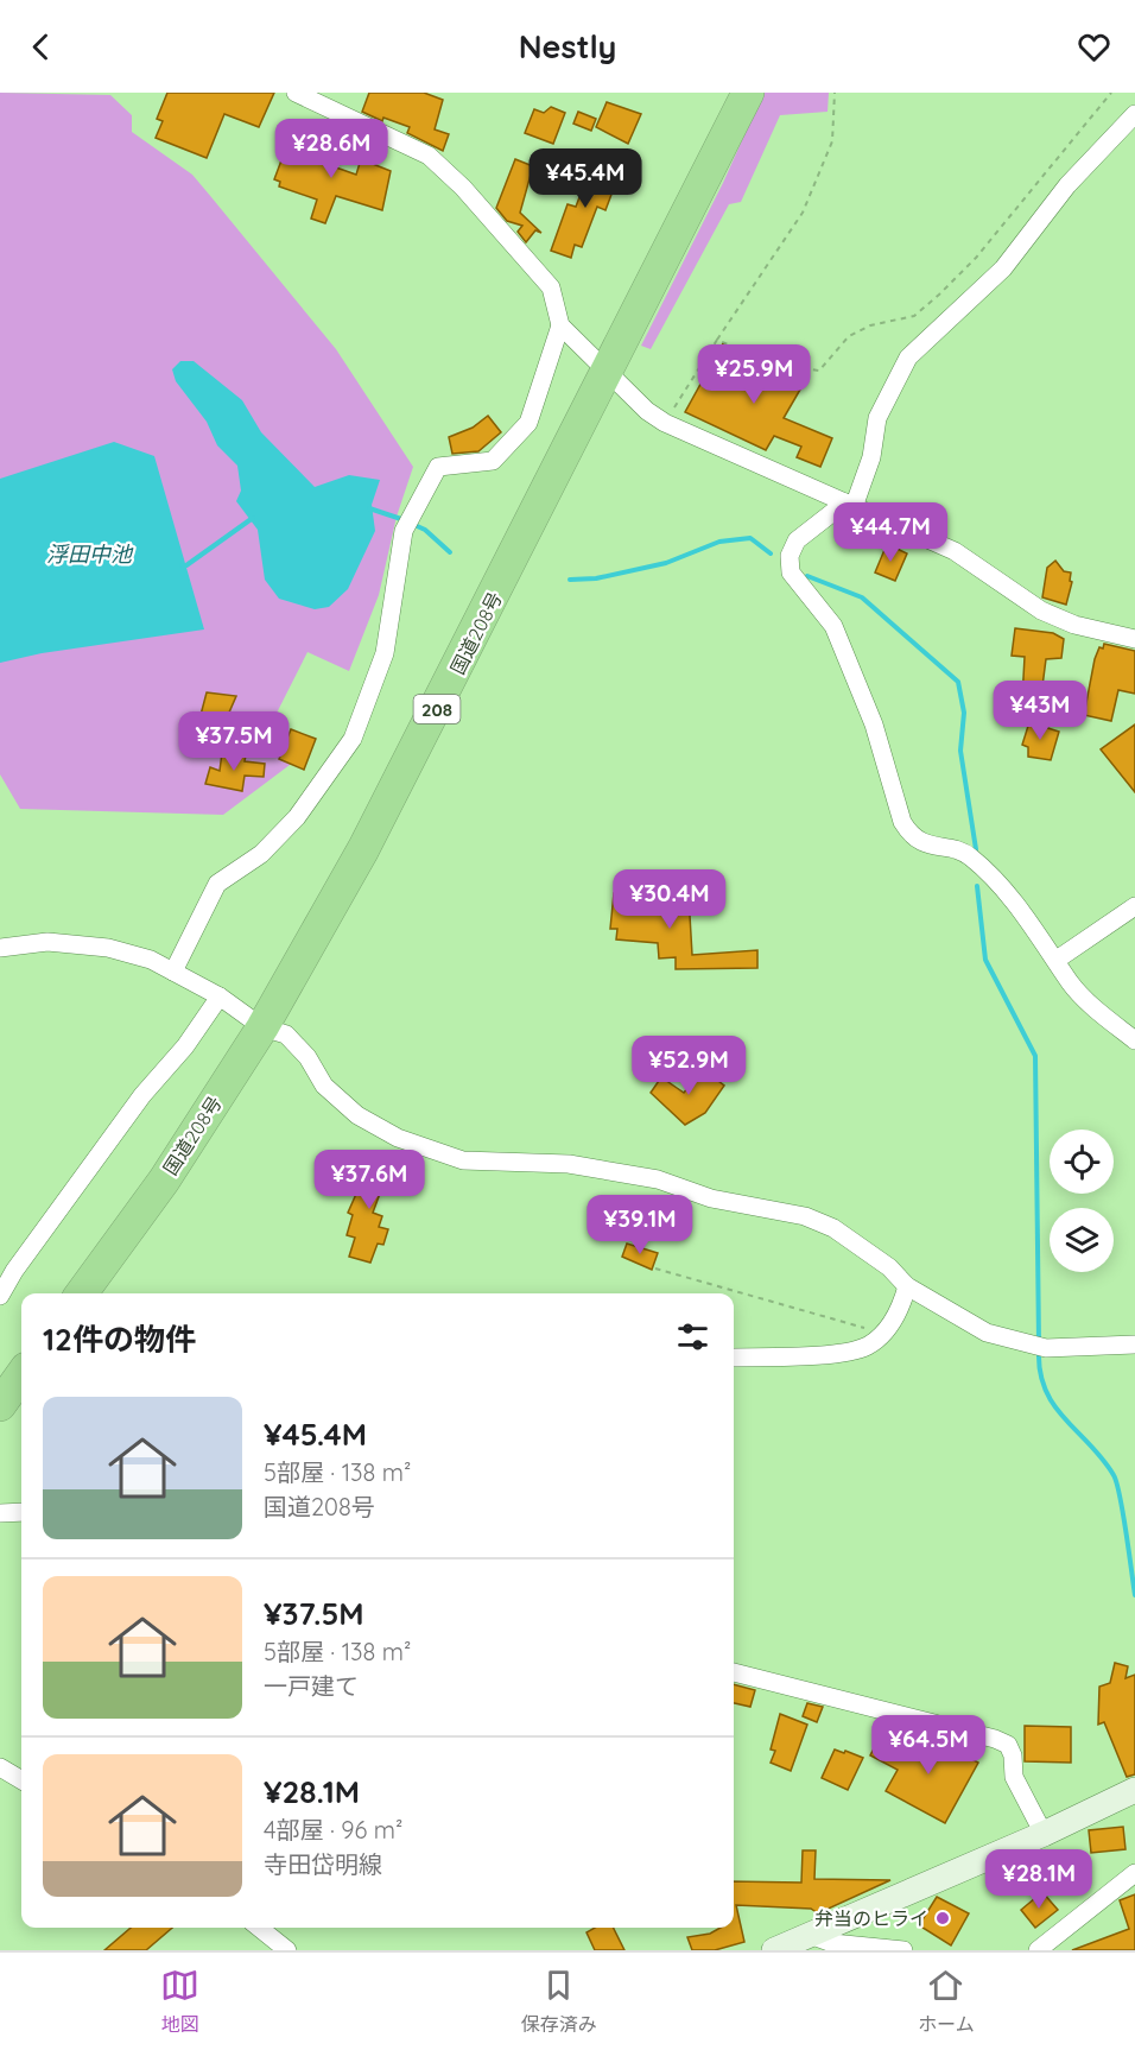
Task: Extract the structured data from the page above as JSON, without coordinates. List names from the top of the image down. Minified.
{"streets":{"highway":["国道208号","208"]},"water":["浮田中池"],"places":["弁当のヒライ"],"page":{"header":"Nestly","price":["¥28.6M","¥45.4M","¥25.9M","¥44.7M","¥43M","¥37.5M","¥30.4M","¥52.9M","¥37.6M","¥39.1M","¥64.5M","¥28.1M"],"heading":"12件の物件","list":[{"name":"¥45.4M","note":"5部屋 · 138 m² · 国道208号"},{"name":"¥37.5M","note":"5部屋 · 138 m² · 一戸建て"},{"name":"¥28.1M","note":"4部屋 · 96 m² · 寺田岱明線"}],"tabs":["地図","保存済み","ホーム"]}}
